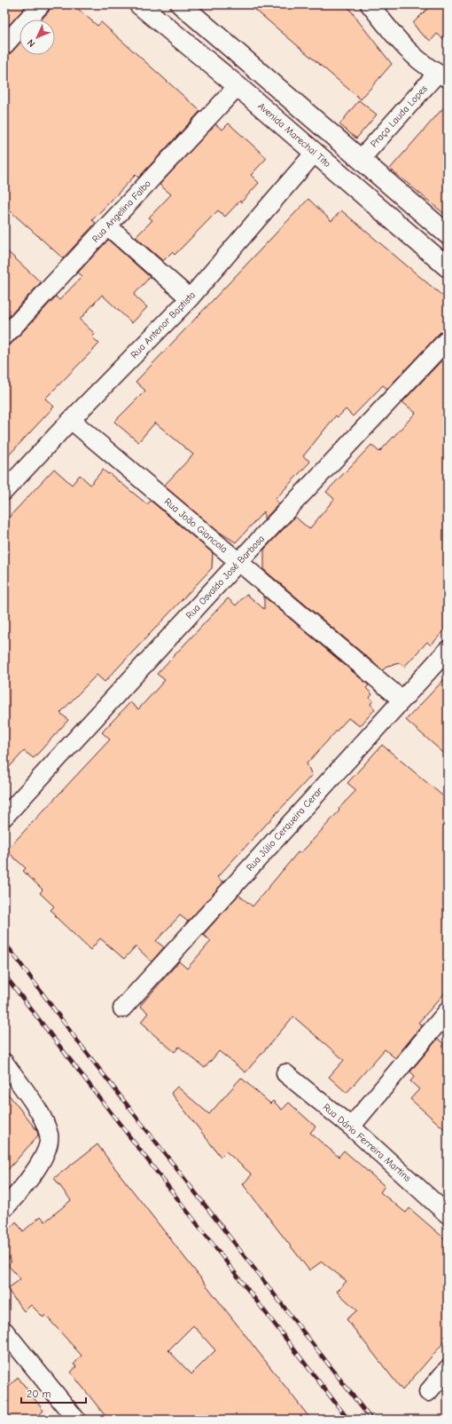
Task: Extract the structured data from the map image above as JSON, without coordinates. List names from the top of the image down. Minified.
{"streets":{"main road":["Avenida Marechal Tito"],"street":["Praça Lauda Lopes","Rua Angelina Falbo","Rua Antenor Baptista","Rua João Giancola","Rua Osvaldo José Barbosa","Rua Júlio Cerqueira Cerar","Rua Dário Ferreira Martins"]},"crossings":[["Avenida Marechal Tito","Rua Angelina Falbo"],["Avenida Marechal Tito","Rua Antenor Baptista"],["Rua Antenor Baptista","Rua João Giancola"],["Rua João Giancola","Rua Osvaldo José Barbosa"],["Rua João Giancola","Rua Júlio Cerqueira Cerar"]],"scale_bar":"20 m","north":"bottom left"}
